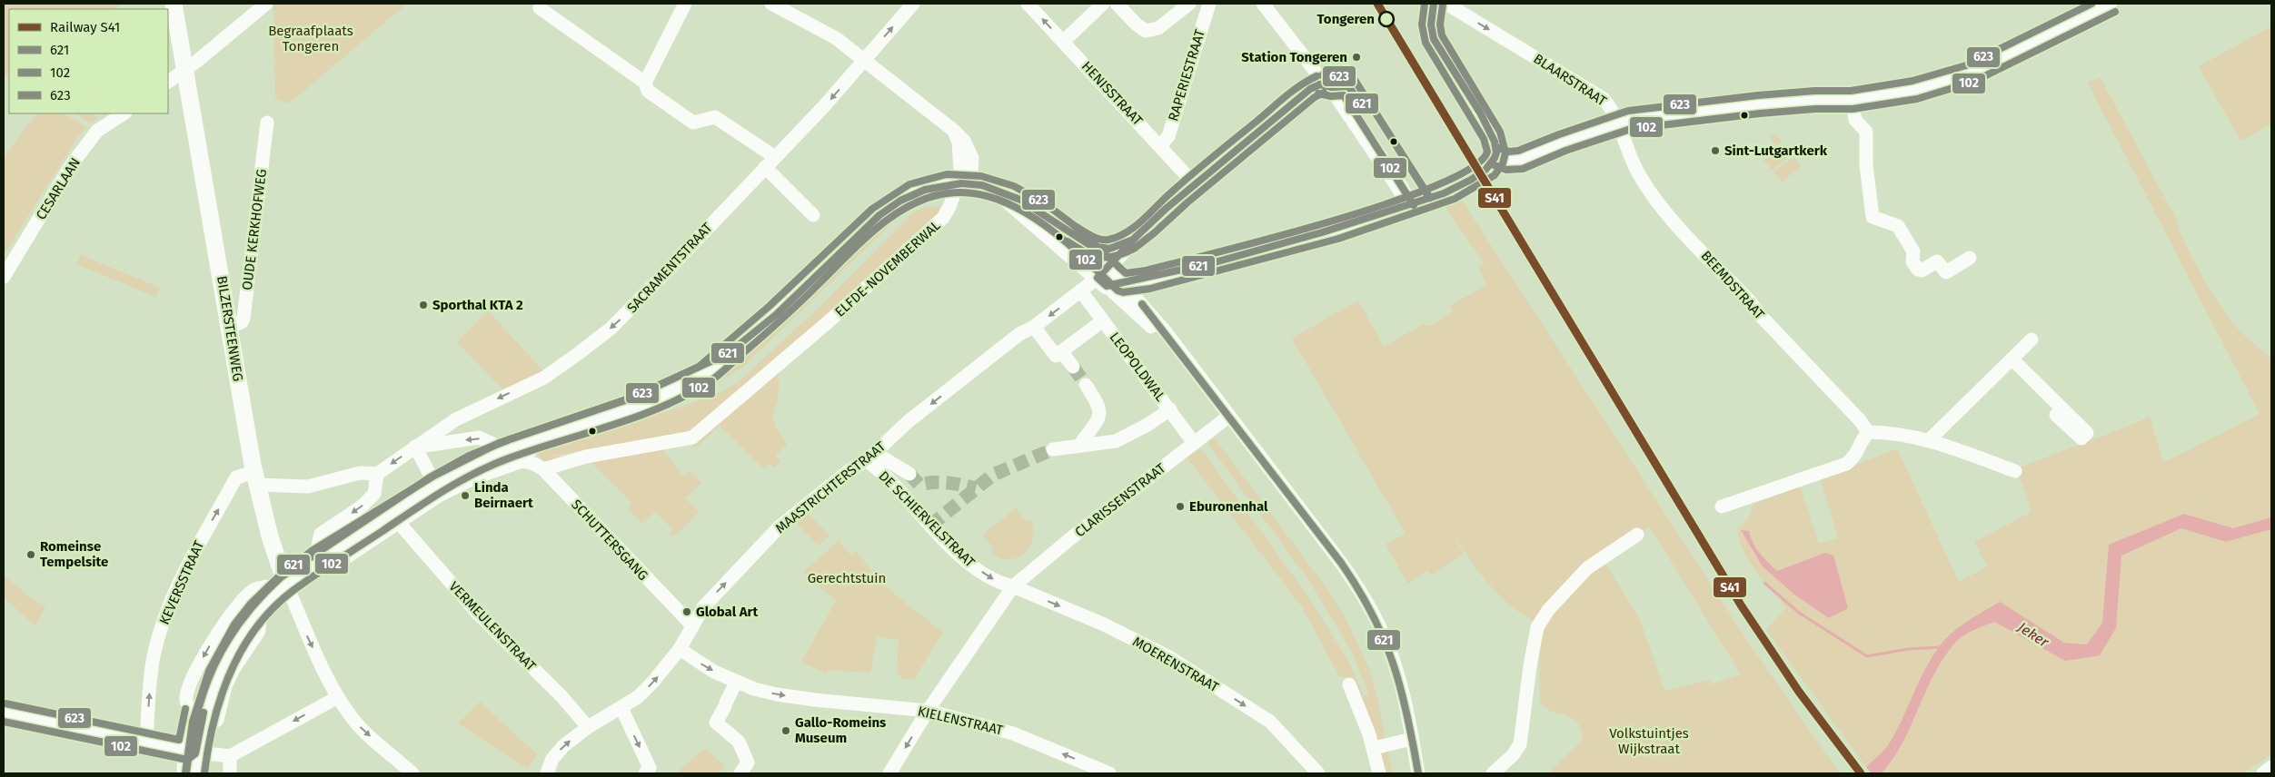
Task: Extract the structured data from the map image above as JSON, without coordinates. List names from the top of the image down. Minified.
{"streets":{"main road":["BILZERSTEENWEG"],"street":["RAPERIESTRAAT","BLAARSTRAAT","HENISSTRAAT","CESARLAAN","OUDE KERKHOFWEG","SACRAMENTSTRAAT","ELFDE-NOVEMBERWAL","BEEMDSTRAAT","LEOPOLDWAL","MAASTRICHTERSTRAAT","CLARISSENSTRAAT","DE SCHIERVELSTRAAT","SCHUTTERSGANG","KEVERSSTRAAT","VERMEULENSTRAAT","MOERENSTRAAT","KIELENSTRAAT"]},"crossings":[["RAPERIESTRAAT","HENISSTRAAT"],["BLAARSTRAAT","BEEMDSTRAAT"],["OUDE KERKHOFWEG","BILZERSTEENWEG"],["SACRAMENTSTRAAT","ELFDE-NOVEMBERWAL"],["ELFDE-NOVEMBERWAL","SCHUTTERSGANG"],["BILZERSTEENWEG","KEVERSSTRAAT"],["LEOPOLDWAL","MAASTRICHTERSTRAAT"],["LEOPOLDWAL","CLARISSENSTRAAT"],["MAASTRICHTERSTRAAT","DE SCHIERVELSTRAAT"],["MAASTRICHTERSTRAAT","SCHUTTERSGANG"],["MAASTRICHTERSTRAAT","VERMEULENSTRAAT"],["MAASTRICHTERSTRAAT","KIELENSTRAAT"],["CLARISSENSTRAAT","DE SCHIERVELSTRAAT"],["CLARISSENSTRAAT","MOERENSTRAAT"],["CLARISSENSTRAAT","KIELENSTRAAT"],["DE SCHIERVELSTRAAT","MOERENSTRAAT"]],"one_way":["BLAARSTRAAT","DE SCHIERVELSTRAAT","KEVERSSTRAAT","MOERENSTRAAT"],"water":["Jeker"],"parks":["Begraafplaats Tongeren","Gerechtstuin","Volkstuintjes Wijkstraat"],"places":["Tongeren","Station Tongeren","Sint-Lutgartkerk","Sporthal KTA 2","Linda Beirnaert","Eburonenhal","Romeinse Tempelsite","Global Art","Gallo-Romeins Museum"],"lines":["rail line S41","transit line 621","transit line 623","transit line 102"],"legend":["Railway S41","621","102","623"]}
